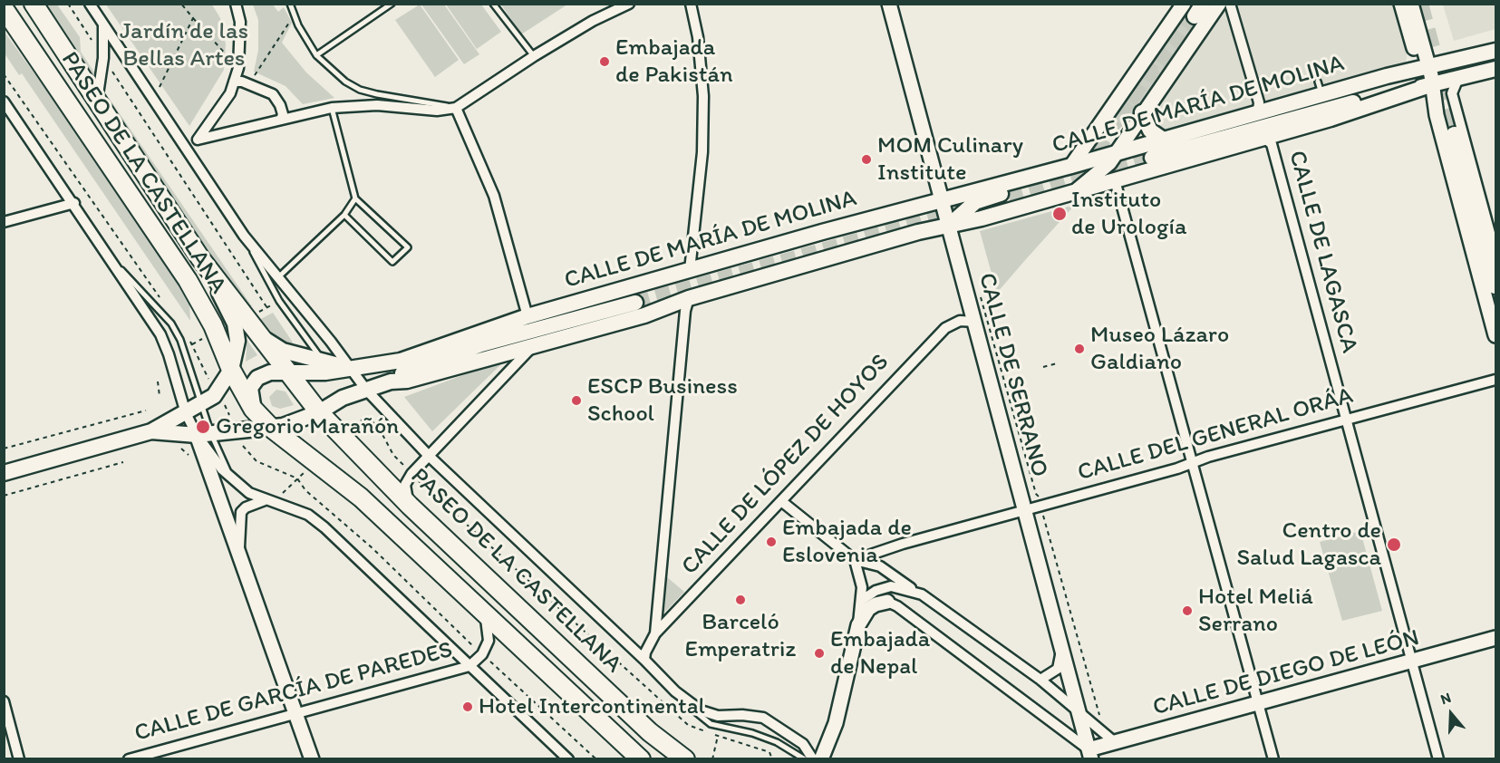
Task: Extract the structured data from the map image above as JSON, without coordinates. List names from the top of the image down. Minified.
{"streets":{"highway":["PASEO DE LA CASTELLANA"],"main road":["CALLE DE MARÍA DE MOLINA"],"street":["CALLE DE LAGASCA","CALLE DE SERRANO","CALLE DEL GENERAL ORÁA","CALLE DE LÓPEZ DE HOYOS","CALLE DE DIEGO DE LEÓN","CALLE DE GARCÍA DE PAREDES"]},"crossings":[["CALLE DE MARÍA DE MOLINA","PASEO DE LA CASTELLANA"],["CALLE DE MARÍA DE MOLINA","CALLE DE LAGASCA"],["CALLE DE MARÍA DE MOLINA","CALLE DE SERRANO"],["PASEO DE LA CASTELLANA","CALLE DE LÓPEZ DE HOYOS"],["CALLE DE LAGASCA","CALLE DEL GENERAL ORÁA"],["CALLE DE LAGASCA","CALLE DE DIEGO DE LEÓN"],["CALLE DE SERRANO","CALLE DEL GENERAL ORÁA"],["CALLE DE SERRANO","CALLE DE LÓPEZ DE HOYOS"],["CALLE DE SERRANO","CALLE DE DIEGO DE LEÓN"]],"parks":["Jardín de las Bellas Artes"],"places":["Embajada de Pakistán","MOM Culinary Institute","Instituto de Urología","Museo Lázaro Galdiano","ESCP Business School","Gregorio Marañón","Embajada de Eslovenia","Centro de Salud Lagasca","Barceló Emperatriz","Hotel Meliá Serrano","Embajada de Nepal","Hotel Intercontinental"],"north":"top"}
